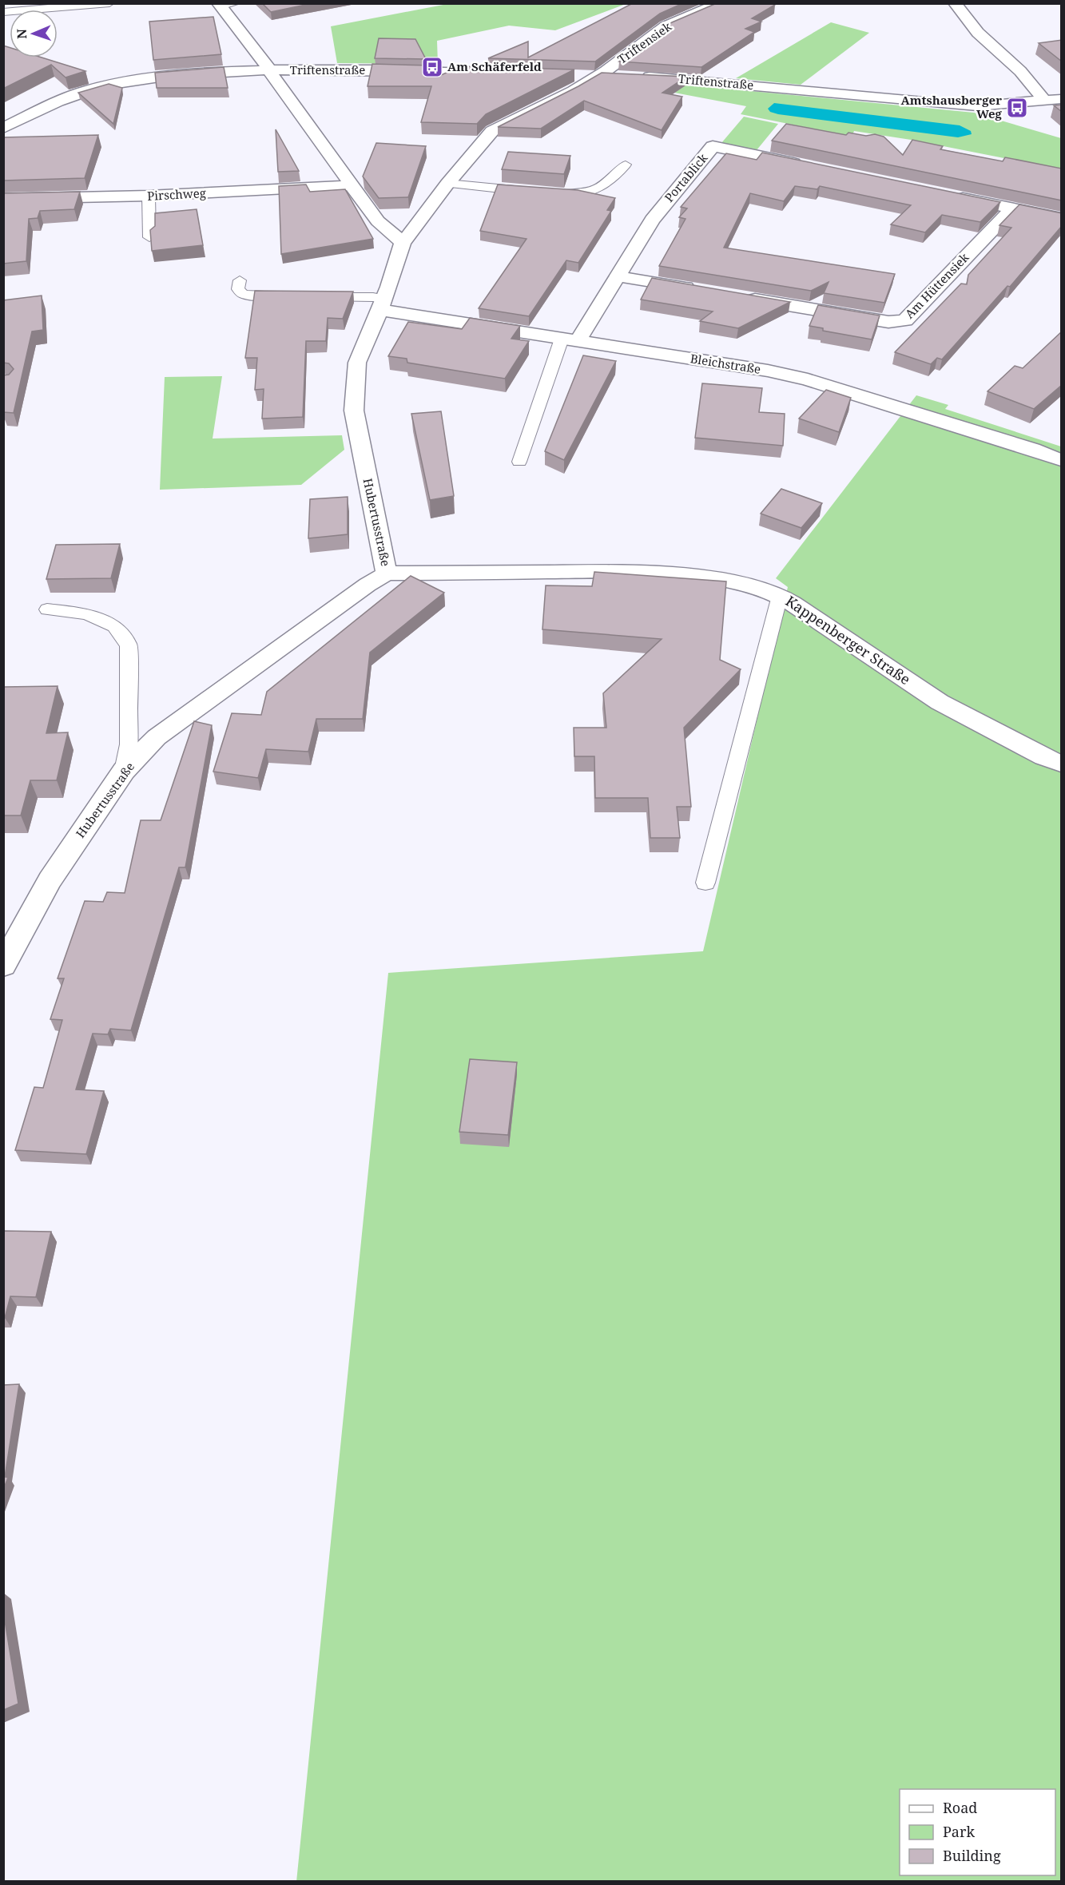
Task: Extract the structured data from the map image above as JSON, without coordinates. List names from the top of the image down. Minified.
{"streets":{"street":["Triftensiek","Triftenstraße","Portablick","Pirschweg","Am Hüttensiek","Bleichstraße","Hubertusstraße","Kappenberger Straße"]},"crossings":[["Triftensiek","Triftenstraße"],["Triftensiek","Hubertusstraße"],["Triftenstraße","Hubertusstraße"],["Portablick","Bleichstraße"],["Bleichstraße","Hubertusstraße"],["Hubertusstraße","Kappenberger Straße"]],"places":{"bus stop":["Am Schäferfeld","Amtshausberger Weg"]},"legend":["Road","Park","Building"],"north":"left"}
